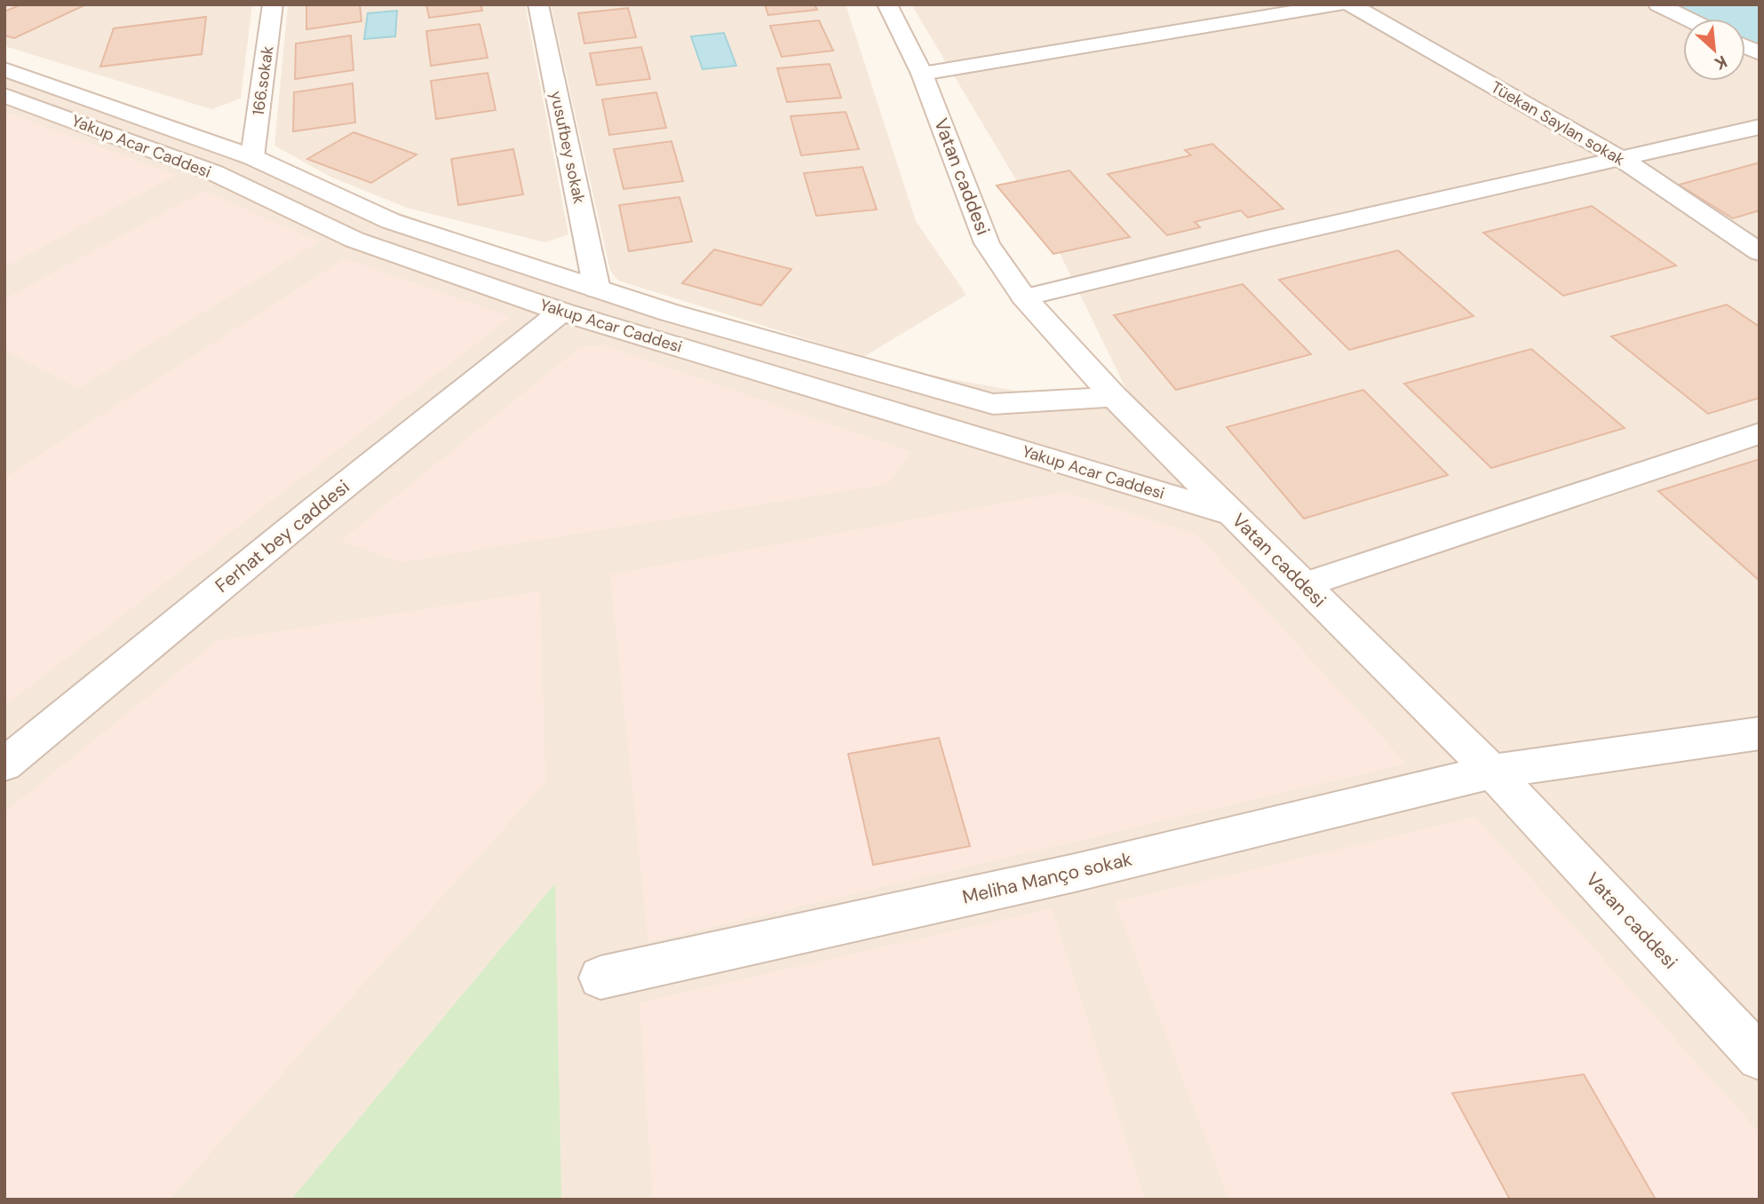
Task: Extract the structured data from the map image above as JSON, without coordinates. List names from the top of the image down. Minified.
{"streets":{"street":["166.sokak","Tüekan Saylan sokak","Yakup Acar Caddesi","yusufbey sokak","Vatan caddesi","Ferhat bey caddesi","Meliha Manço sokak"]},"crossings":[["166.sokak","Yakup Acar Caddesi"],["Yakup Acar Caddesi","yusufbey sokak"],["Yakup Acar Caddesi","Vatan caddesi"],["Yakup Acar Caddesi","Ferhat bey caddesi"],["Vatan caddesi","Meliha Manço sokak"]],"north":"bottom right"}
